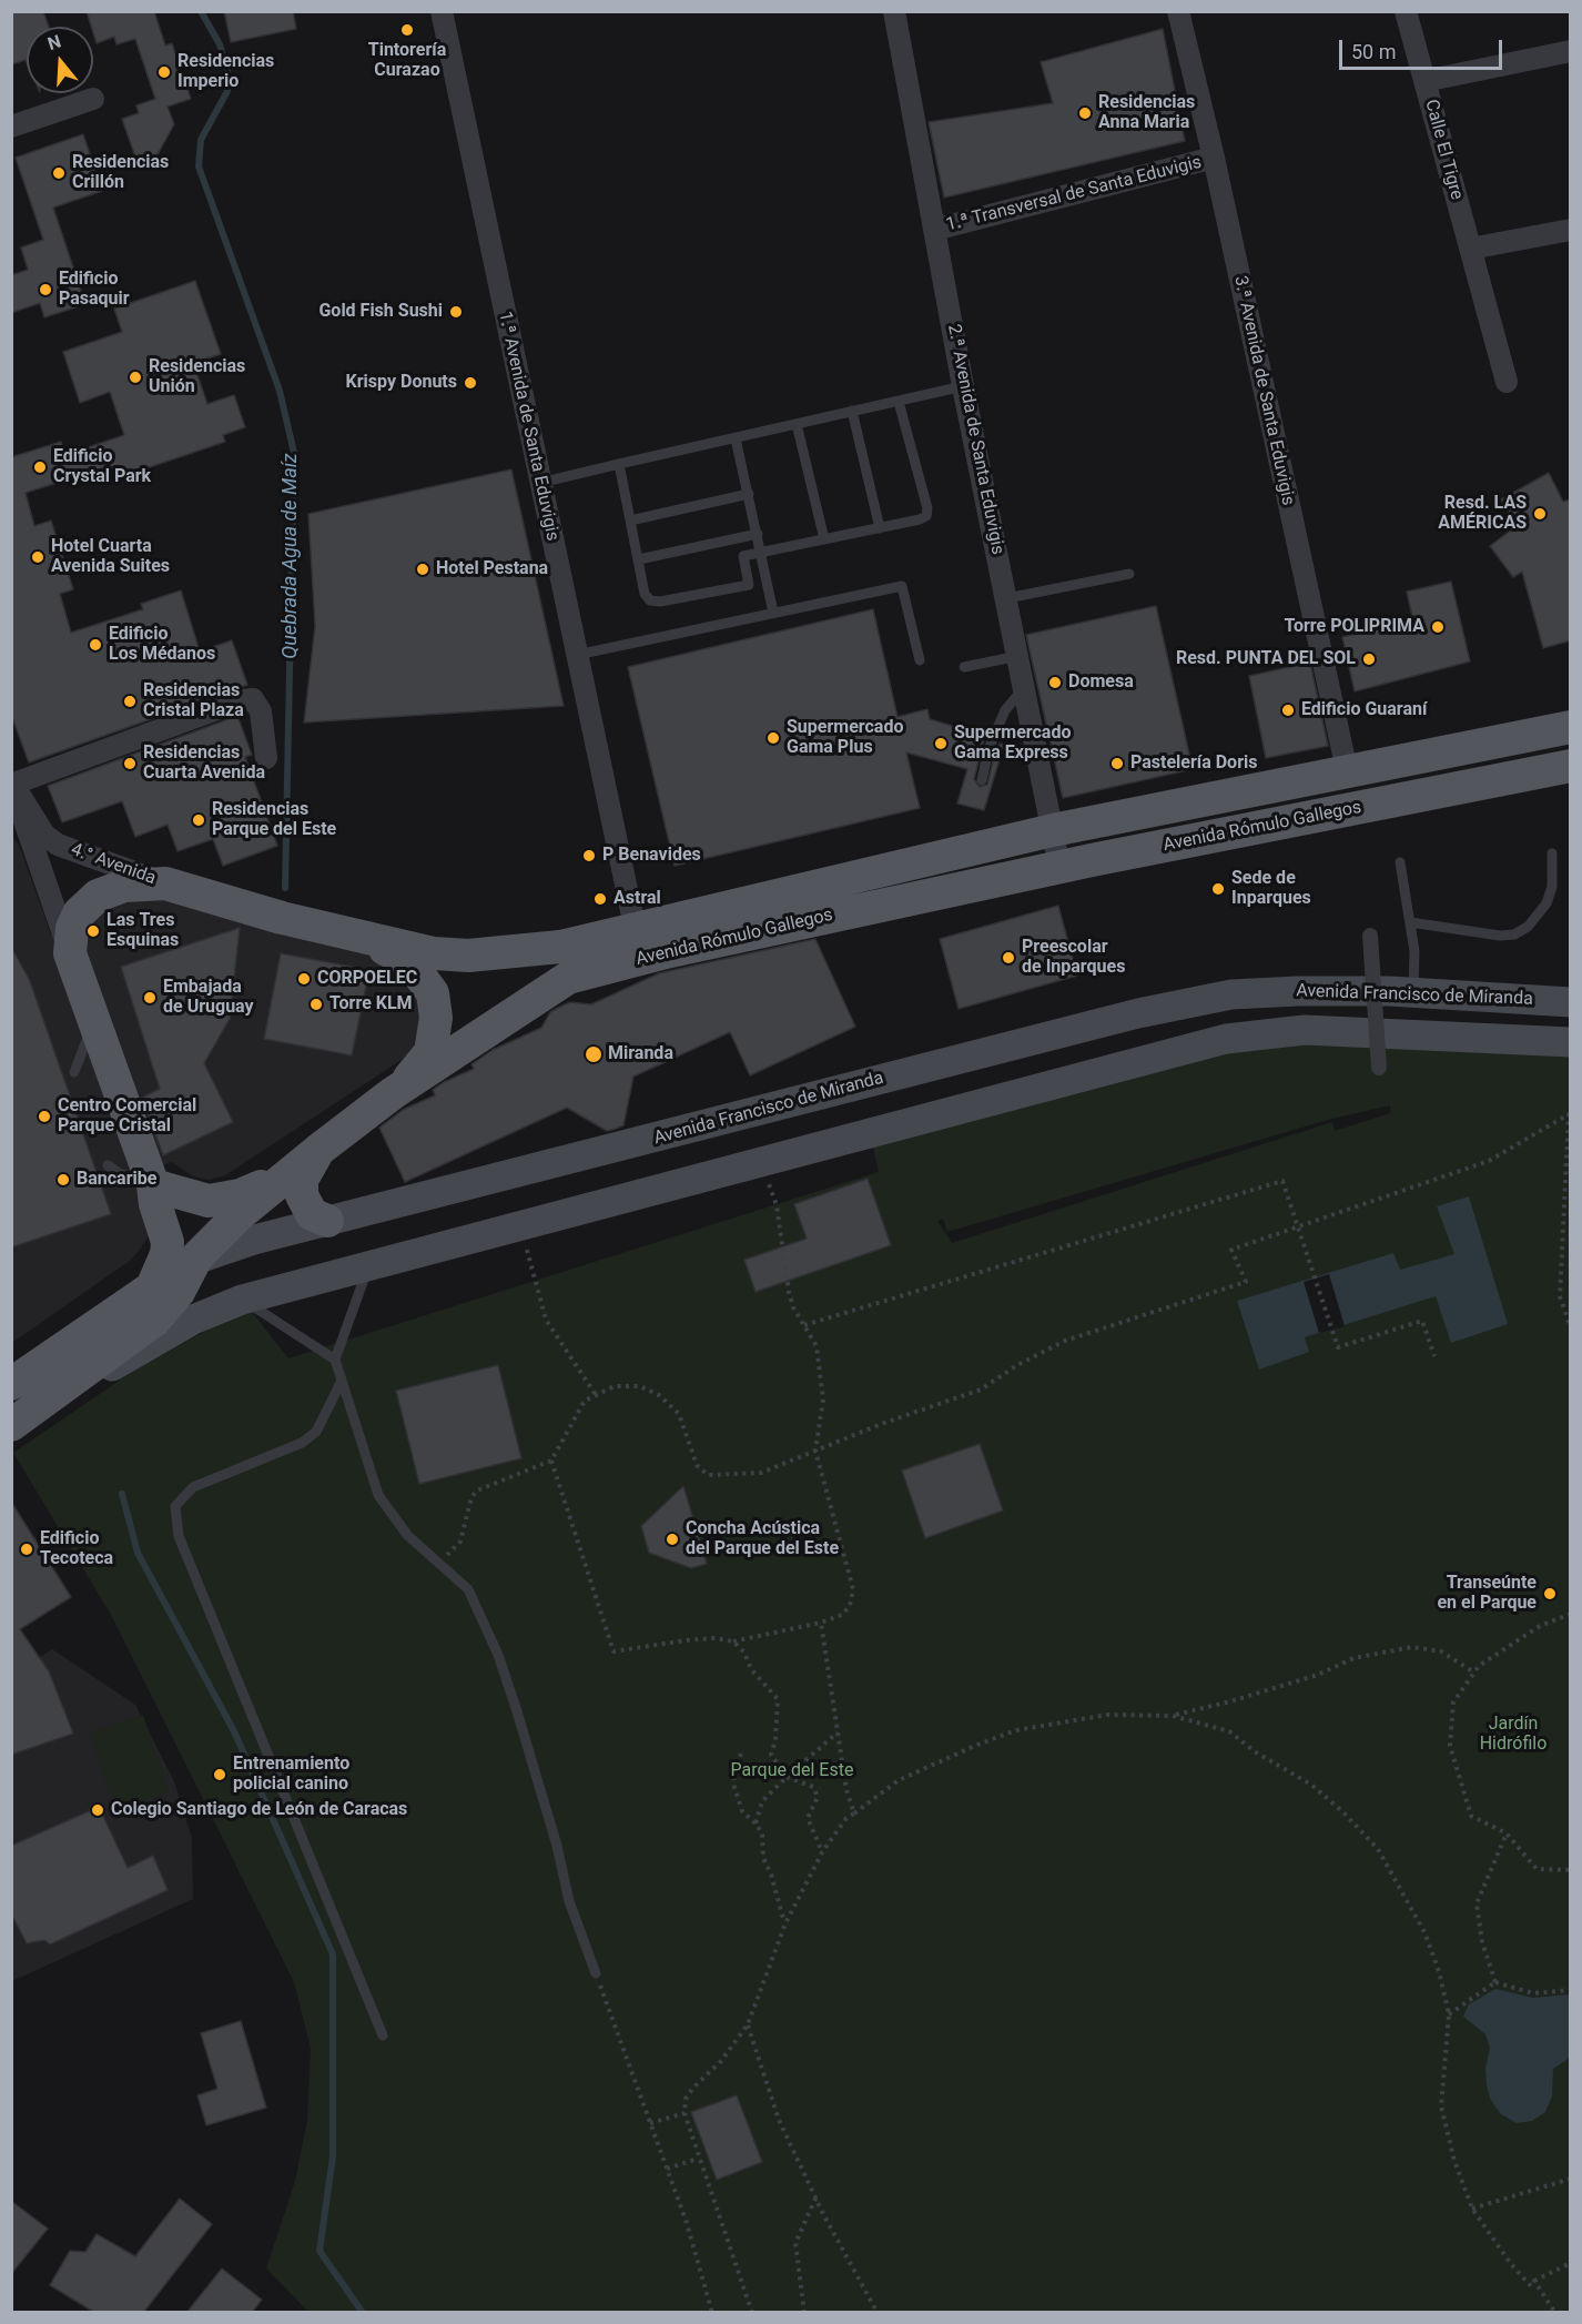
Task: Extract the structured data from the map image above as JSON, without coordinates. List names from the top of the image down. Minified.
{"streets":{"main road":["Avenida Rómulo Gallegos","Avenida Francisco de Miranda"],"street":["Calle El Tigre","1.ª Transversal de Santa Eduvigis","3.ª Avenida de Santa Eduvigis","1.ª Avenida de Santa Eduvigis","2.ª Avenida de Santa Eduvigis","4.° Avenida"]},"crossings":[["1.ª Transversal de Santa Eduvigis","3.ª Avenida de Santa Eduvigis"],["1.ª Transversal de Santa Eduvigis","2.ª Avenida de Santa Eduvigis"],["3.ª Avenida de Santa Eduvigis","Avenida Rómulo Gallegos"],["1.ª Avenida de Santa Eduvigis","Avenida Rómulo Gallegos"],["2.ª Avenida de Santa Eduvigis","Avenida Rómulo Gallegos"],["Avenida Rómulo Gallegos","4.° Avenida"],["Avenida Rómulo Gallegos","Avenida Francisco de Miranda"]],"water":["Quebrada Agua de Maíz"],"parks":["Jardín Hidrófilo","Parque del Este"],"places":["Tintorería Curazao","Residencias Imperio","Residencias Anna Maria","Residencias Crillón","Edificio Pasaquir","Gold Fish Sushi","Residencias Unión","Krispy Donuts","Edificio Crystal Park","Resd. LAS AMÉRICAS","Hotel Cuarta Avenida Suites","Hotel Pestana","Torre POLIPRIMA","Edificio Los Médanos","Resd. PUNTA DEL SOL","Domesa","Residencias Cristal Plaza","Edificio Guaraní","Supermercado Gama Plus","Supermercado Gama Express","Residencias Cuarta Avenida","Pastelería Doris","Residencias Parque del Este","P Benavides","Sede de Inparques","Astral","Las Tres Esquinas","Preescolar de Inparques","CORPOELEC","Embajada de Uruguay","Torre KLM","Miranda","Centro Comercial Parque Cristal","Bancaribe","Concha Acústica del Parque del Este","Edificio Tecoteca","Transeúnte en el Parque","Entrenamiento policial canino","Colegio Santiago de León de Caracas"],"scale_bar":"50 m","north":"top"}
